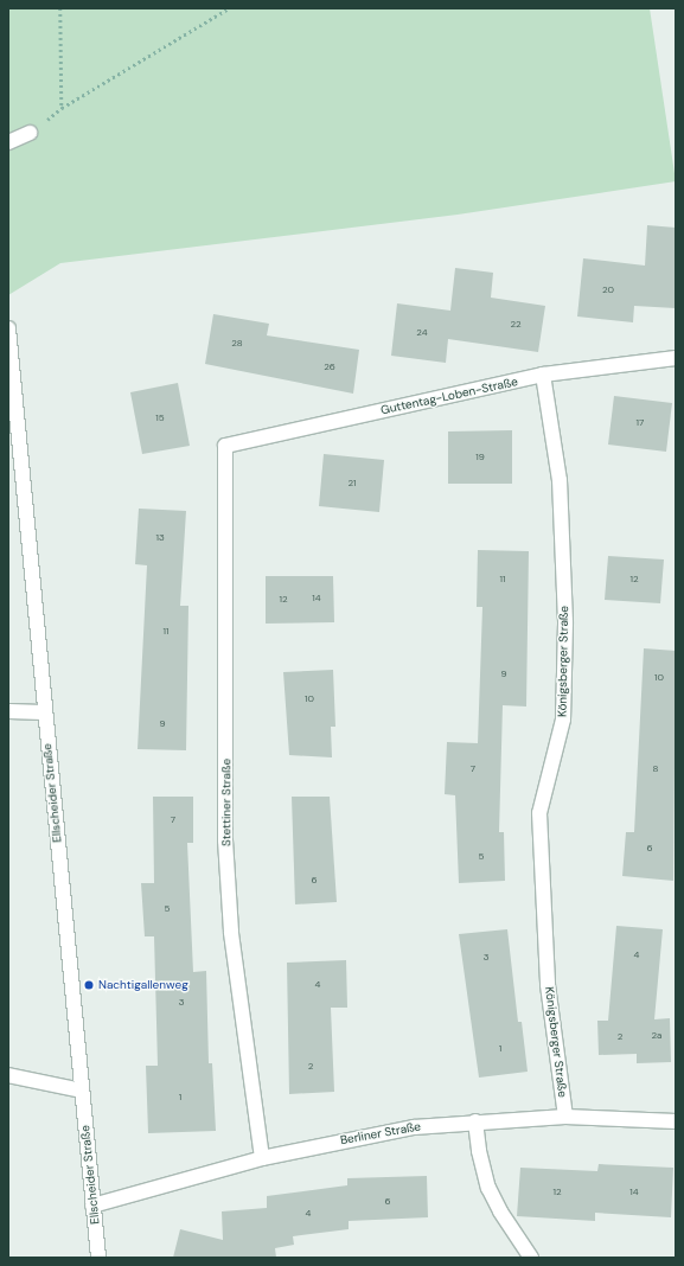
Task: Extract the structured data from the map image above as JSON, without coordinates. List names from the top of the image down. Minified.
{"streets":{"street":["Guttentag-Loben-Straße","Königsberger Straße","Ellscheider Straße","Stettiner Straße","Berliner Straße"]},"crossings":[["Guttentag-Loben-Straße","Königsberger Straße"],["Guttentag-Loben-Straße","Stettiner Straße"],["Königsberger Straße","Berliner Straße"],["Ellscheider Straße","Berliner Straße"],["Stettiner Straße","Berliner Straße"]],"places":["Nachtigallenweg"],"house_numbers":["20","22","24","28","26","15","17","19","21","13","11","12","14","12","11","9","10","10","9","7","8","7","6","5","6","5","4","3","4","3","2a","2","1","2","1","12","14","6","4"]}
